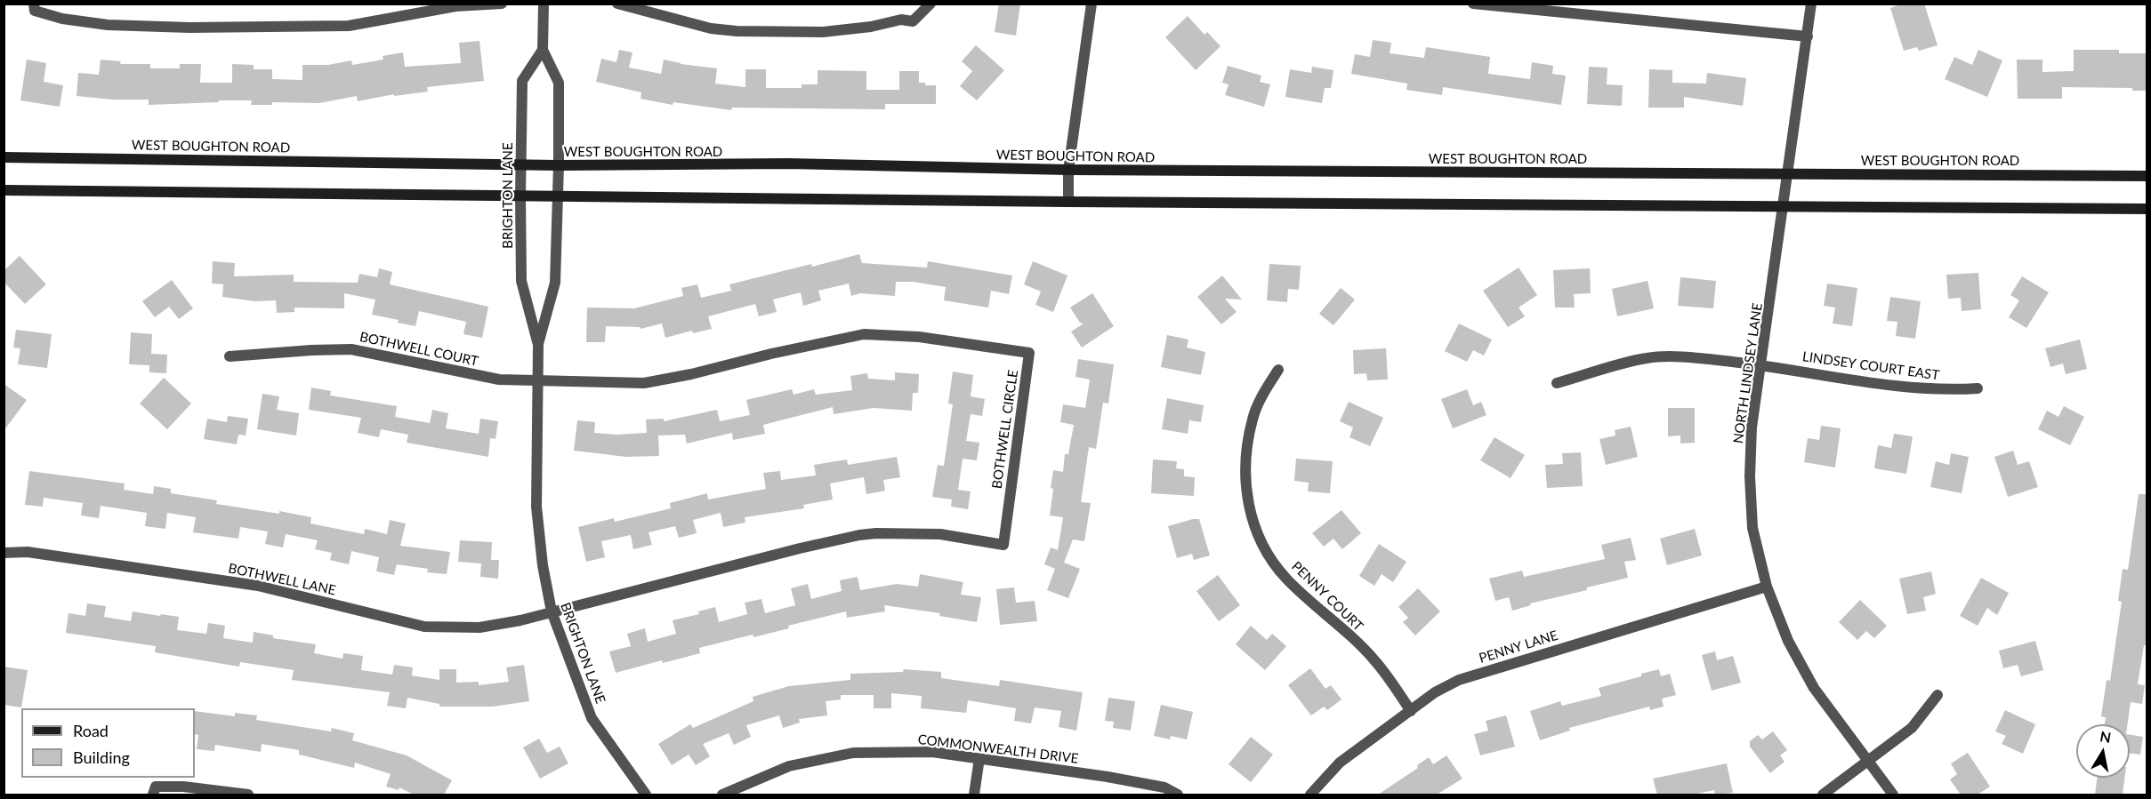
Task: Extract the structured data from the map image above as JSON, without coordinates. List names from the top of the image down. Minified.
{"streets":{"main road":["WEST BOUGHTON ROAD"],"street":["BRIGHTON LANE","BOTHWELL COURT","LINDSEY COURT EAST","NORTH LINDSEY LANE","BOTHWELL CIRCLE","BOTHWELL LANE","PENNY COURT","PENNY LANE","COMMONWEALTH DRIVE"]},"crossings":[["WEST BOUGHTON ROAD","BRIGHTON LANE"],["WEST BOUGHTON ROAD","NORTH LINDSEY LANE"],["BRIGHTON LANE","BOTHWELL COURT"],["BRIGHTON LANE","BOTHWELL CIRCLE"],["BRIGHTON LANE","BOTHWELL LANE"],["BOTHWELL COURT","BOTHWELL CIRCLE"],["LINDSEY COURT EAST","NORTH LINDSEY LANE"],["NORTH LINDSEY LANE","PENNY LANE"],["BOTHWELL CIRCLE","BOTHWELL LANE"],["PENNY COURT","PENNY LANE"]],"legend":["Road","Building"],"north":"top"}
